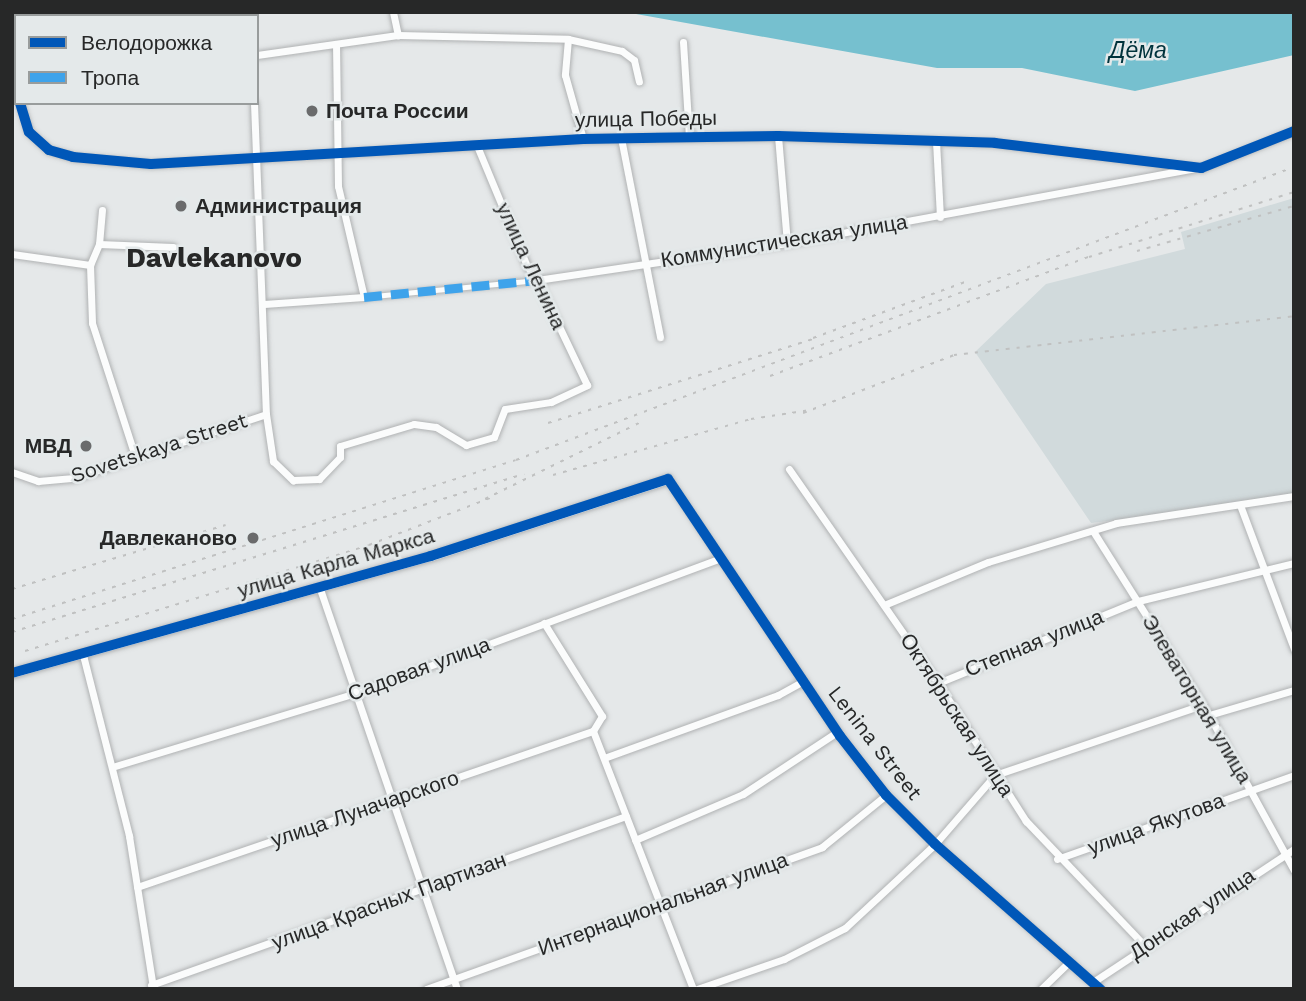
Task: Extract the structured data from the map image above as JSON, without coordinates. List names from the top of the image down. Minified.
{"streets":{"street":["улица Победы","Коммунистическая улица","улица Ленина","Sovetskaya Street","улица Карла Маркса","Степная улица","Садовая улица","Элеваторная улица","Октябрьская улица","Lenina Street","улица Луначарского","улица Якутова","улица Красных Партизан","Интернациональная улица","Донская улица"]},"crossings":[["улица Победы","Коммунистическая улица"],["улица Победы","улица Ленина"],["улица Победы","Sovetskaya Street"],["Коммунистическая улица","улица Ленина"],["улица Ленина","Sovetskaya Street"],["улица Карла Маркса","Lenina Street"],["Степная улица","Элеваторная улица"],["Степная улица","Октябрьская улица"],["Садовая улица","Lenina Street"],["Элеваторная улица","улица Якутова"],["Элеваторная улица","Донская улица"],["Октябрьская улица","улица Якутова"],["Октябрьская улица","Донская улица"],["Lenina Street","Интернациональная улица"],["Lenina Street","Донская улица"]],"districts":["Davlekanovo"],"water":["Дёма"],"places":["Почта России","Администрация","МВД","Давлеканово"],"legend":["Велодорожка","Тропа"]}
